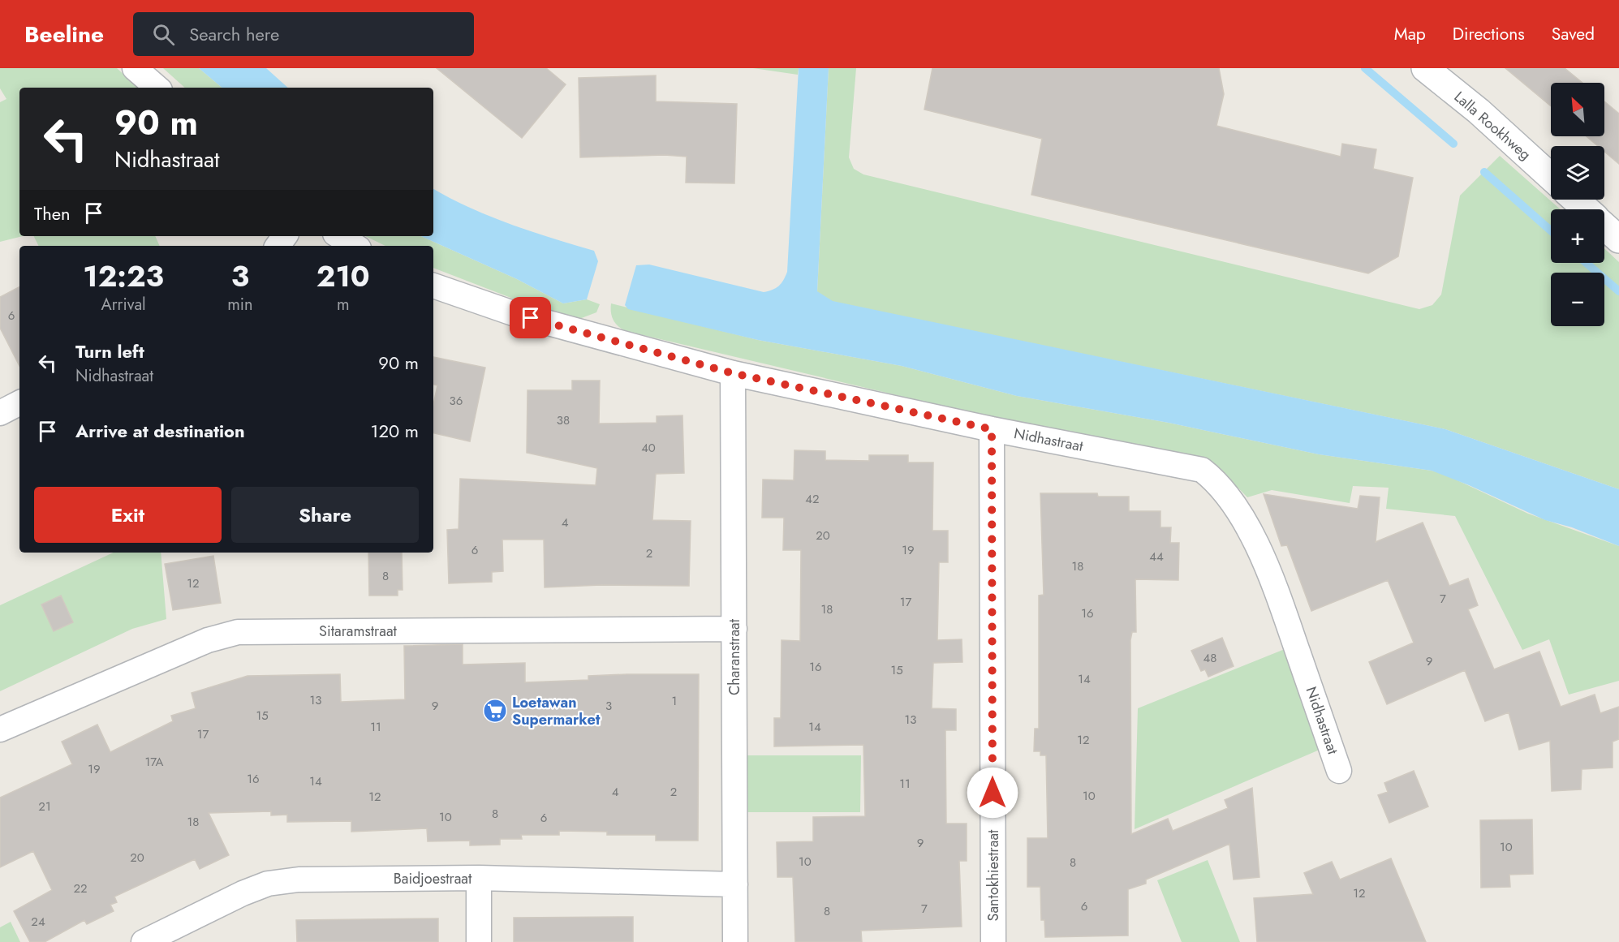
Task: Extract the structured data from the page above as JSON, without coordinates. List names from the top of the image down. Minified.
{"streets":{"street":["Lalla Rookhweg","Nidhastraat","Sitaramstraat","Charanstraat","Santokhiestraat","Baidjoestraat"]},"crossings":[["Nidhastraat","Charanstraat"],["Nidhastraat","Santokhiestraat"],["Sitaramstraat","Charanstraat"],["Charanstraat","Baidjoestraat"]],"places":{"supermarket":["Loetawan Supermarket"]},"house_numbers":["6","36","38","40","42","4","20","6","19","2","44","18","8","12","7","17","18","16","48","9","16","15","14","13","1","9","3","15","13","11","14","17","12","17A","19","16","14","11","4","2","10","12","21","8","10","6","18","9","10","20","10","8","22","12","6","7","8","24"],"north":"top left","page":{"header":"Beeline","search":"Search here","nav":["Map","Directions","Saved"],"map_buttons":["+","−"],"turn":["90 m","Nidhastraat"],"then":"Then","eta":["12:23","Arrival","3","min","210","m"],"list":[{"name":"Turn left","note":"Nidhastraat","value":"90 m"},{"name":"Arrive at destination","value":"120 m"}],"buttons":["Exit","Share"]}}
